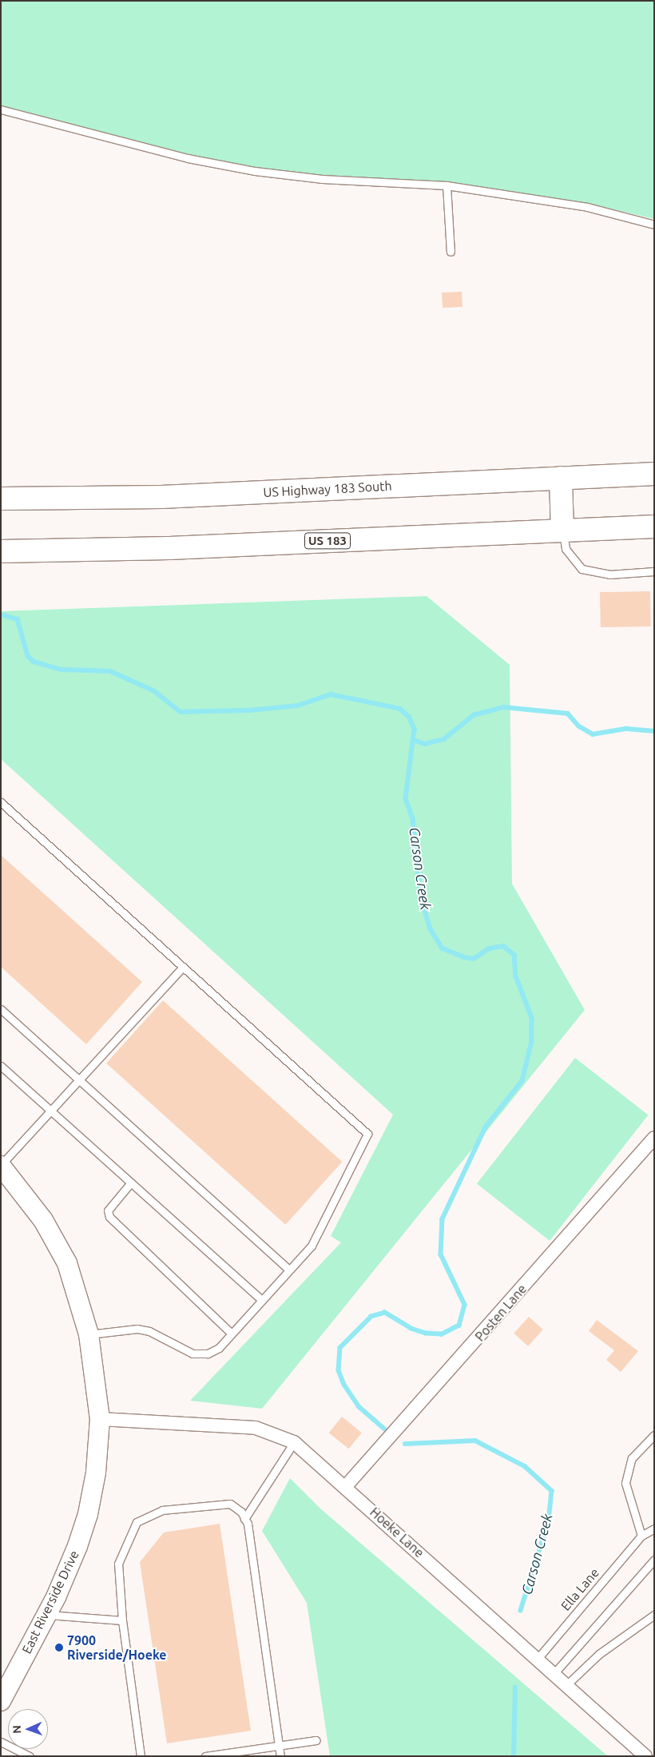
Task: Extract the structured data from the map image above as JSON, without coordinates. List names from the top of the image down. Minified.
{"streets":{"highway":["US Highway 183 South","US 183"],"main road":["East Riverside Drive"],"street":["Posten Lane","Hoeke Lane"],"lane":["Ella Lane"]},"crossings":[["Posten Lane","Hoeke Lane"],["Hoeke Lane","Ella Lane"],["Hoeke Lane","East Riverside Drive"]],"water":["Carson Creek"],"places":["7900 Riverside/Hoeke"],"north":"left"}
